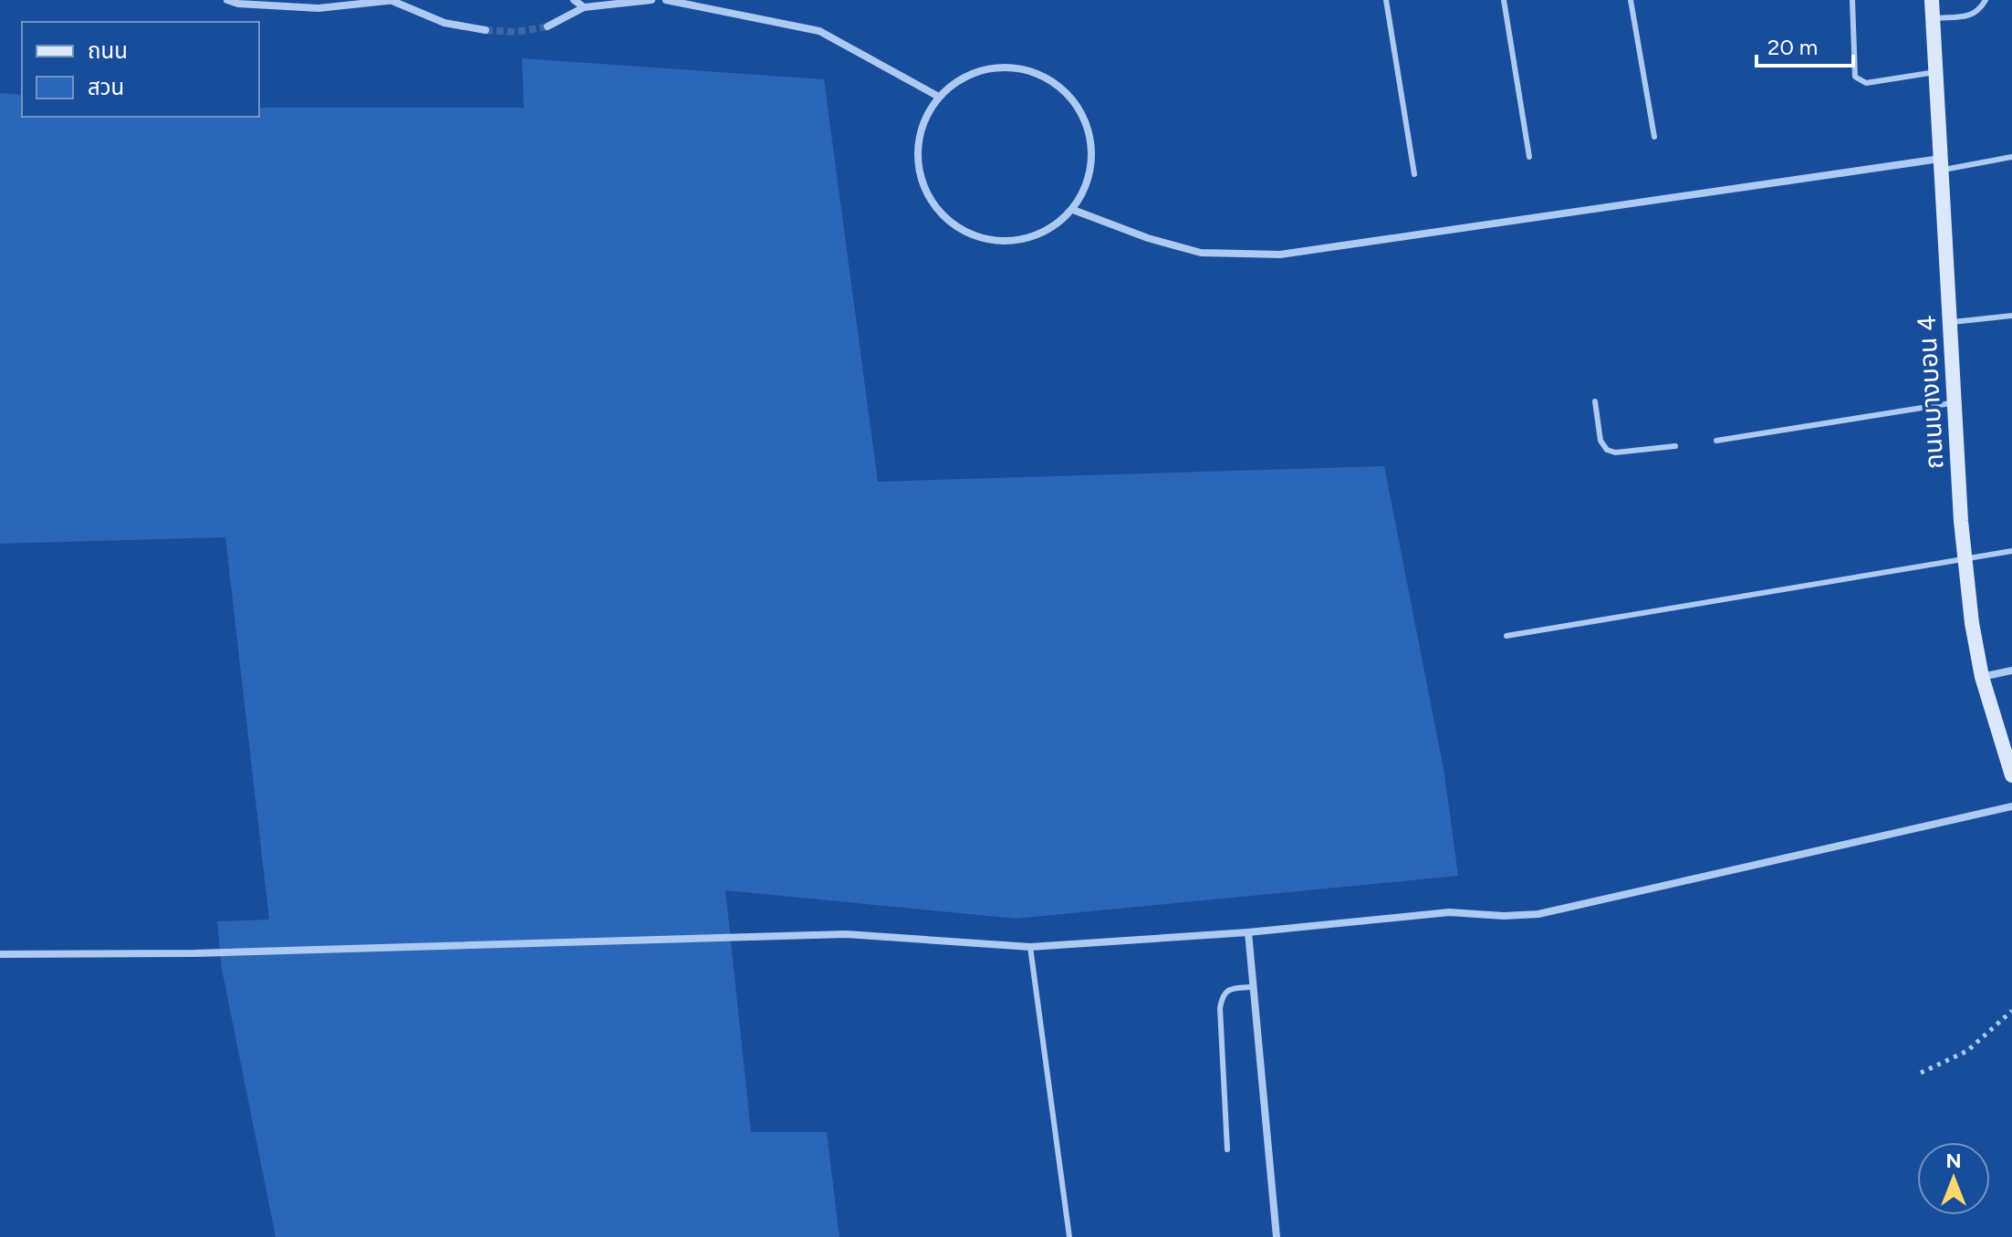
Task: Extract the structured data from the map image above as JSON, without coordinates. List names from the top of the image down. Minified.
{"streets":{"street":["ถนนบางบอน 4"]},"legend":["ถนน","สวน"],"scale_bar":"20 m","north":"top"}
